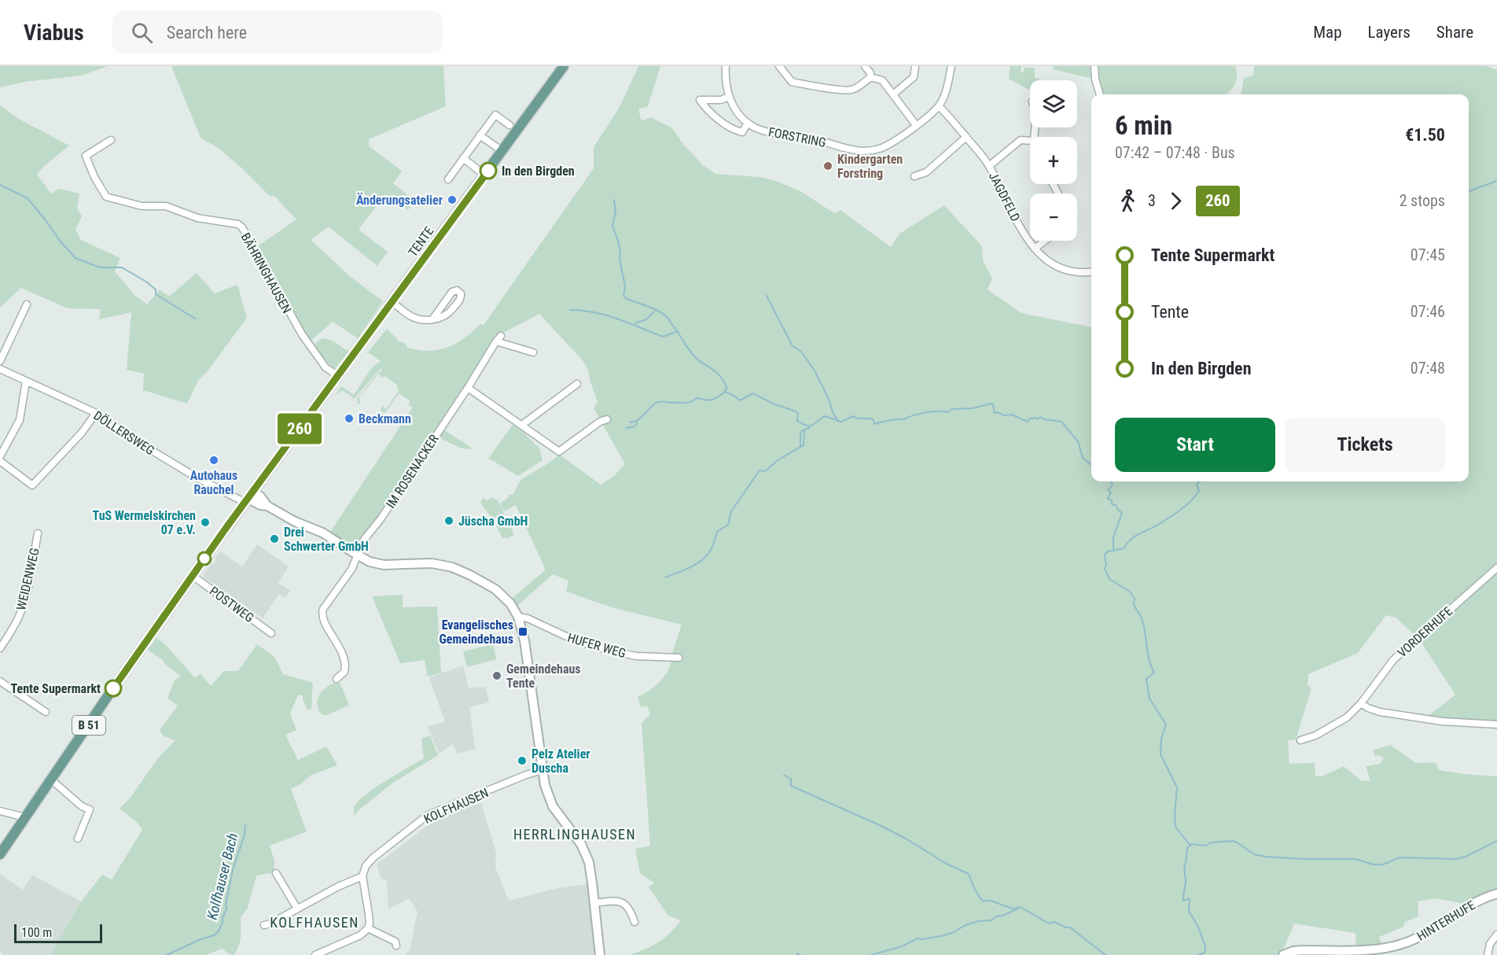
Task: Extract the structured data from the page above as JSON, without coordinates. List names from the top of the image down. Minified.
{"streets":{"main road":["TENTE","B 51"],"street":["FORSTRING","JAGDFELD","BÄHRINGHAUSEN","DÖLLERSWEG","IM ROSENACKER","WEIDENWEG","POSTWEG","VORDERHUFE","HUFER WEG","KOLFHAUSEN","HINTERHUFE"]},"crossings":[["FORSTRING","JAGDFELD"],["TENTE","BÄHRINGHAUSEN"],["TENTE","DÖLLERSWEG"],["TENTE","POSTWEG"]],"districts":["HERRLINGHAUSEN","KOLFHAUSEN"],"water":["Kolfhauser Bach"],"places":{"other":["Kindergarten Forstring","In den Birgden","Änderungsatelier","Beckmann","Autohaus Rauchel","Jüscha GmbH","TuS Wermelskirchen 07 e.V.","Drei Schwerter GmbH","Gemeindehaus Tente","Tente Supermarkt","Pelz Atelier Duscha"],"transit":["Evangelisches Gemeindehaus"]},"lines":["bus line 260"],"scale_bar":"100 m","page":{"header":"Viabus","search":"Search here","nav":["Map","Layers","Share"],"on_map":"260","map_buttons":["+","−"],"heading":["6 min","07:42 – 07:48 · Bus","€1.50"],"legs":["3","260","2 stops"],"list":[{"name":"Tente Supermarkt","value":"07:45"},{"name":"Tente","value":"07:46"},{"name":"In den Birgden","value":"07:48"}],"buttons":["Start","Tickets"],"scale":"100 m"}}
